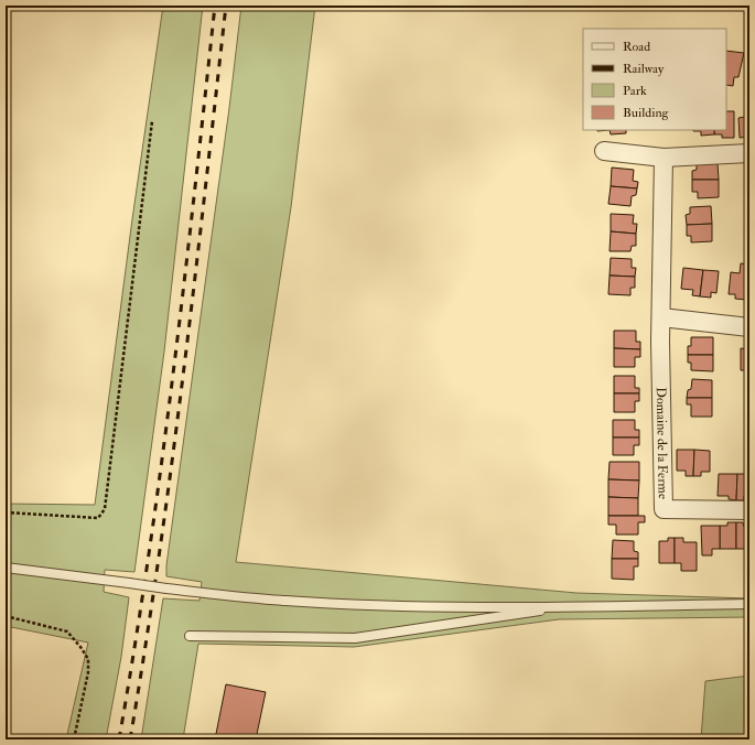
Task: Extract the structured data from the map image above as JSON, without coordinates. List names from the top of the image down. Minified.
{"streets":{"street":["Domaine de la Ferme"]},"legend":["Road","Railway","Park","Building"]}
